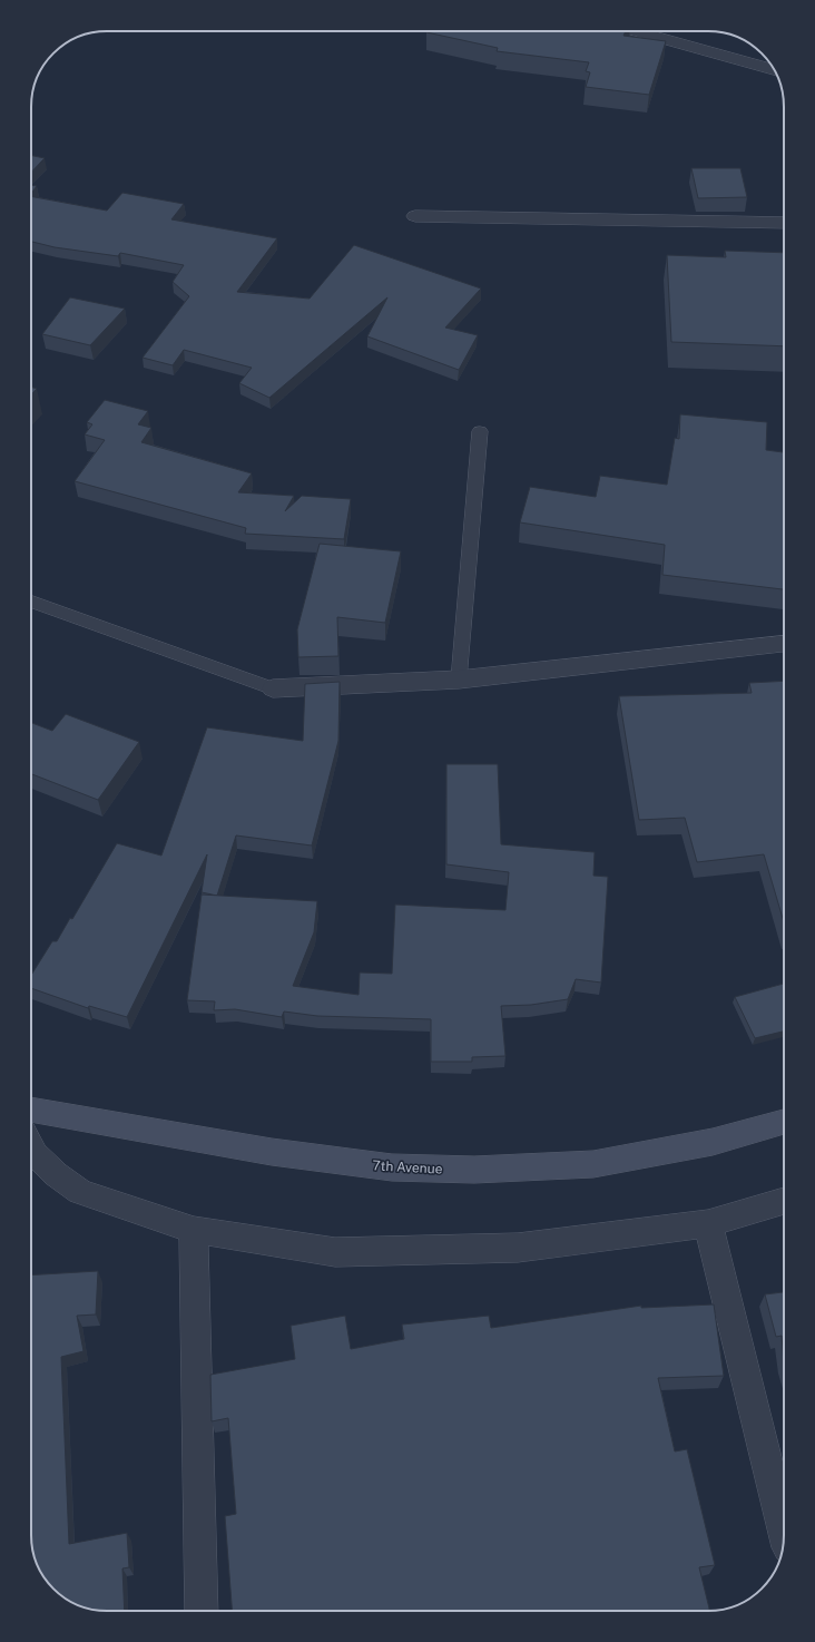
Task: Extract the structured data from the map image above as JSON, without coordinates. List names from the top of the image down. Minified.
{"streets":{"main road":["7th Avenue"]}}
